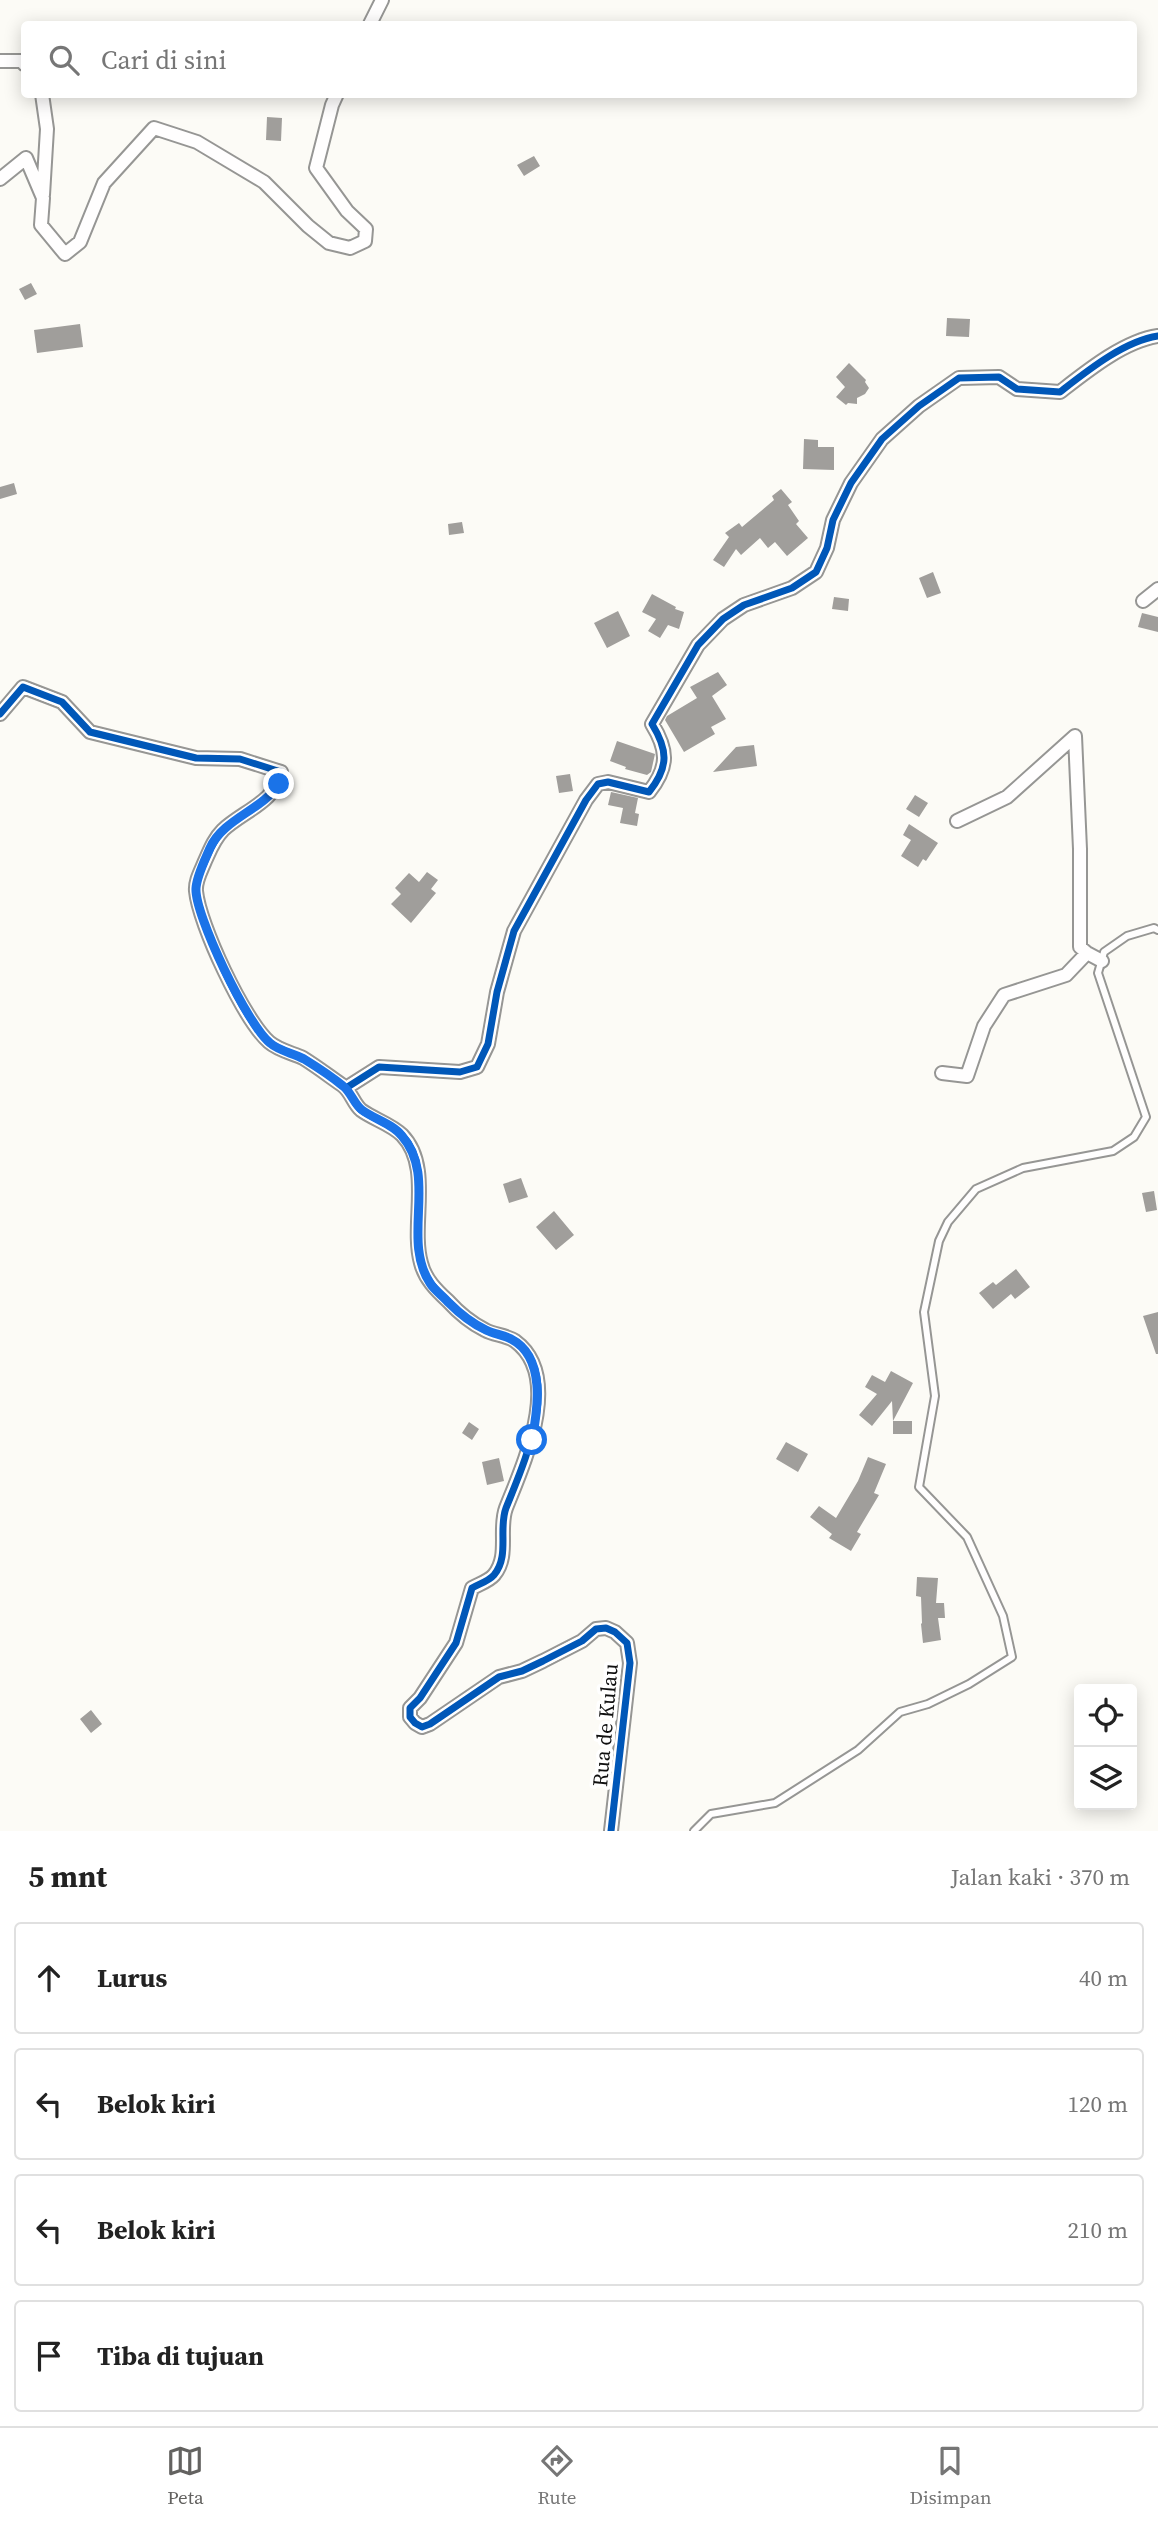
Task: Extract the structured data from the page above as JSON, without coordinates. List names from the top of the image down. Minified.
{"streets":{"street":["Rua de Kulau"]},"page":{"search":"Cari di sini","heading":["5 mnt","Jalan kaki · 370 m"],"list":[["Lurus","40 m"],["Belok kiri","120 m"],["Belok kiri","210 m"],"Tiba di tujuan"],"nav":["Peta","Rute","Disimpan"]}}
